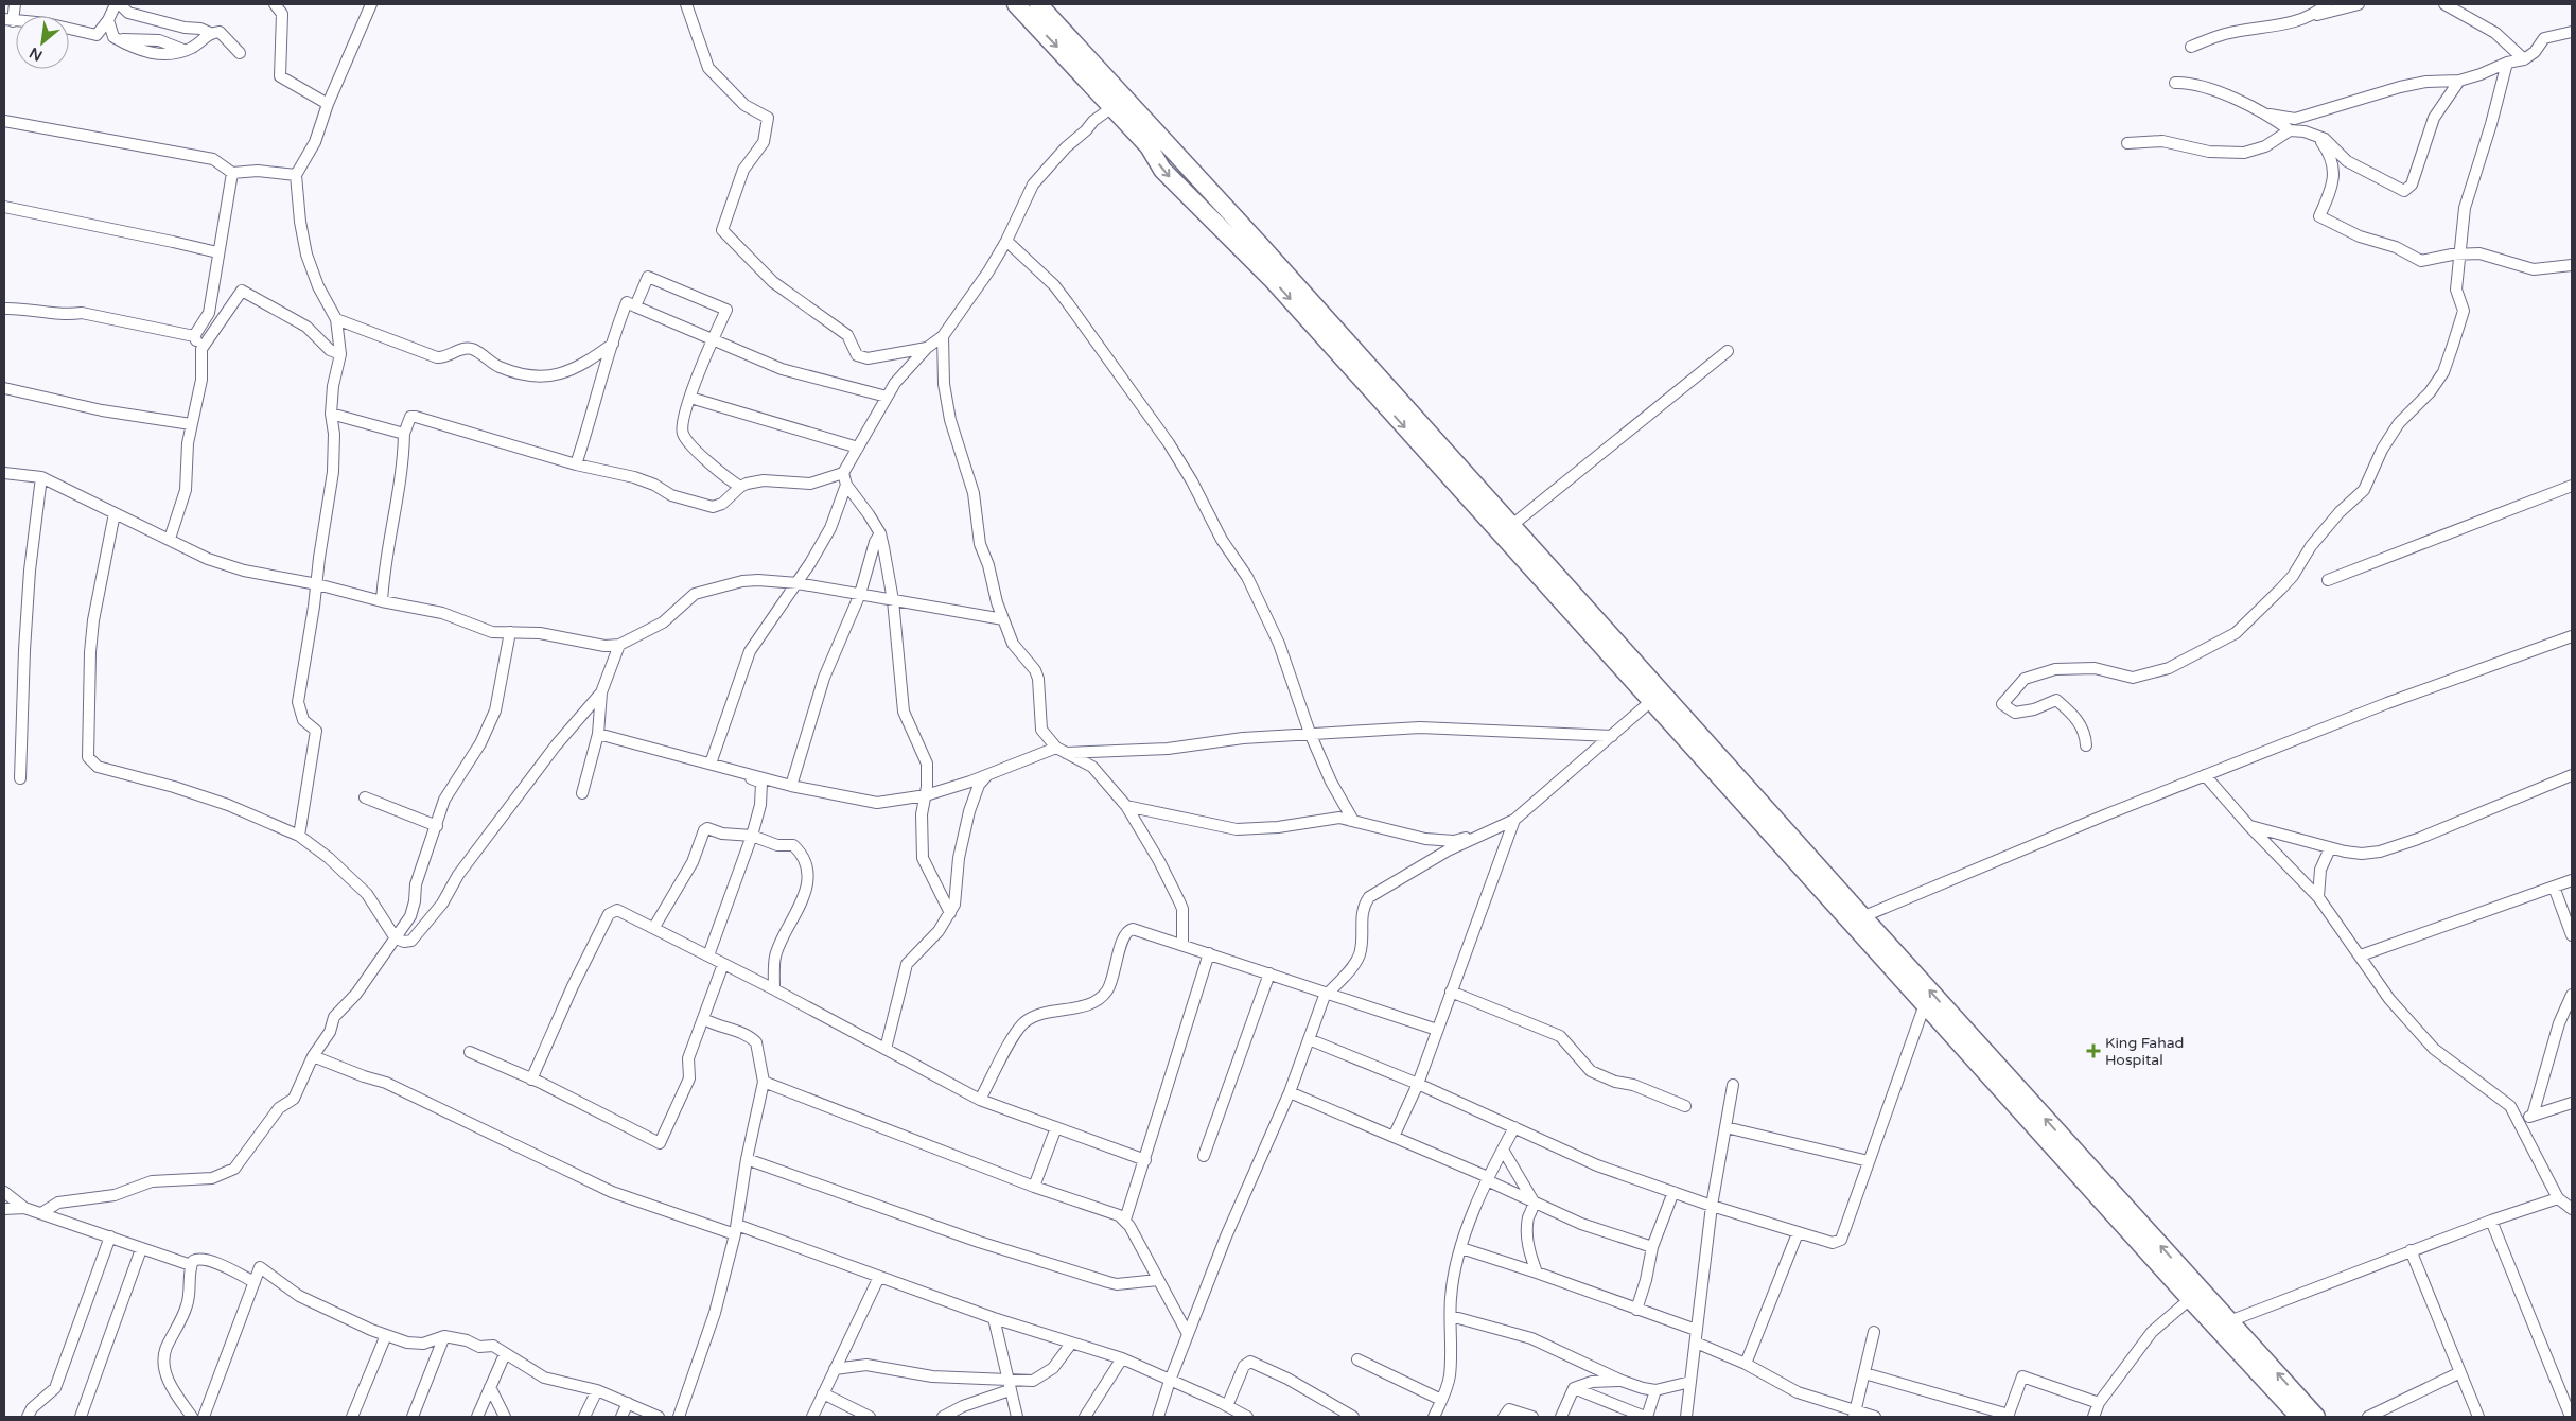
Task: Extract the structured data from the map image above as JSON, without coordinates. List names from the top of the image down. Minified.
{"places":{"health":["King Fahad Hospital"]},"north":"bottom left"}
